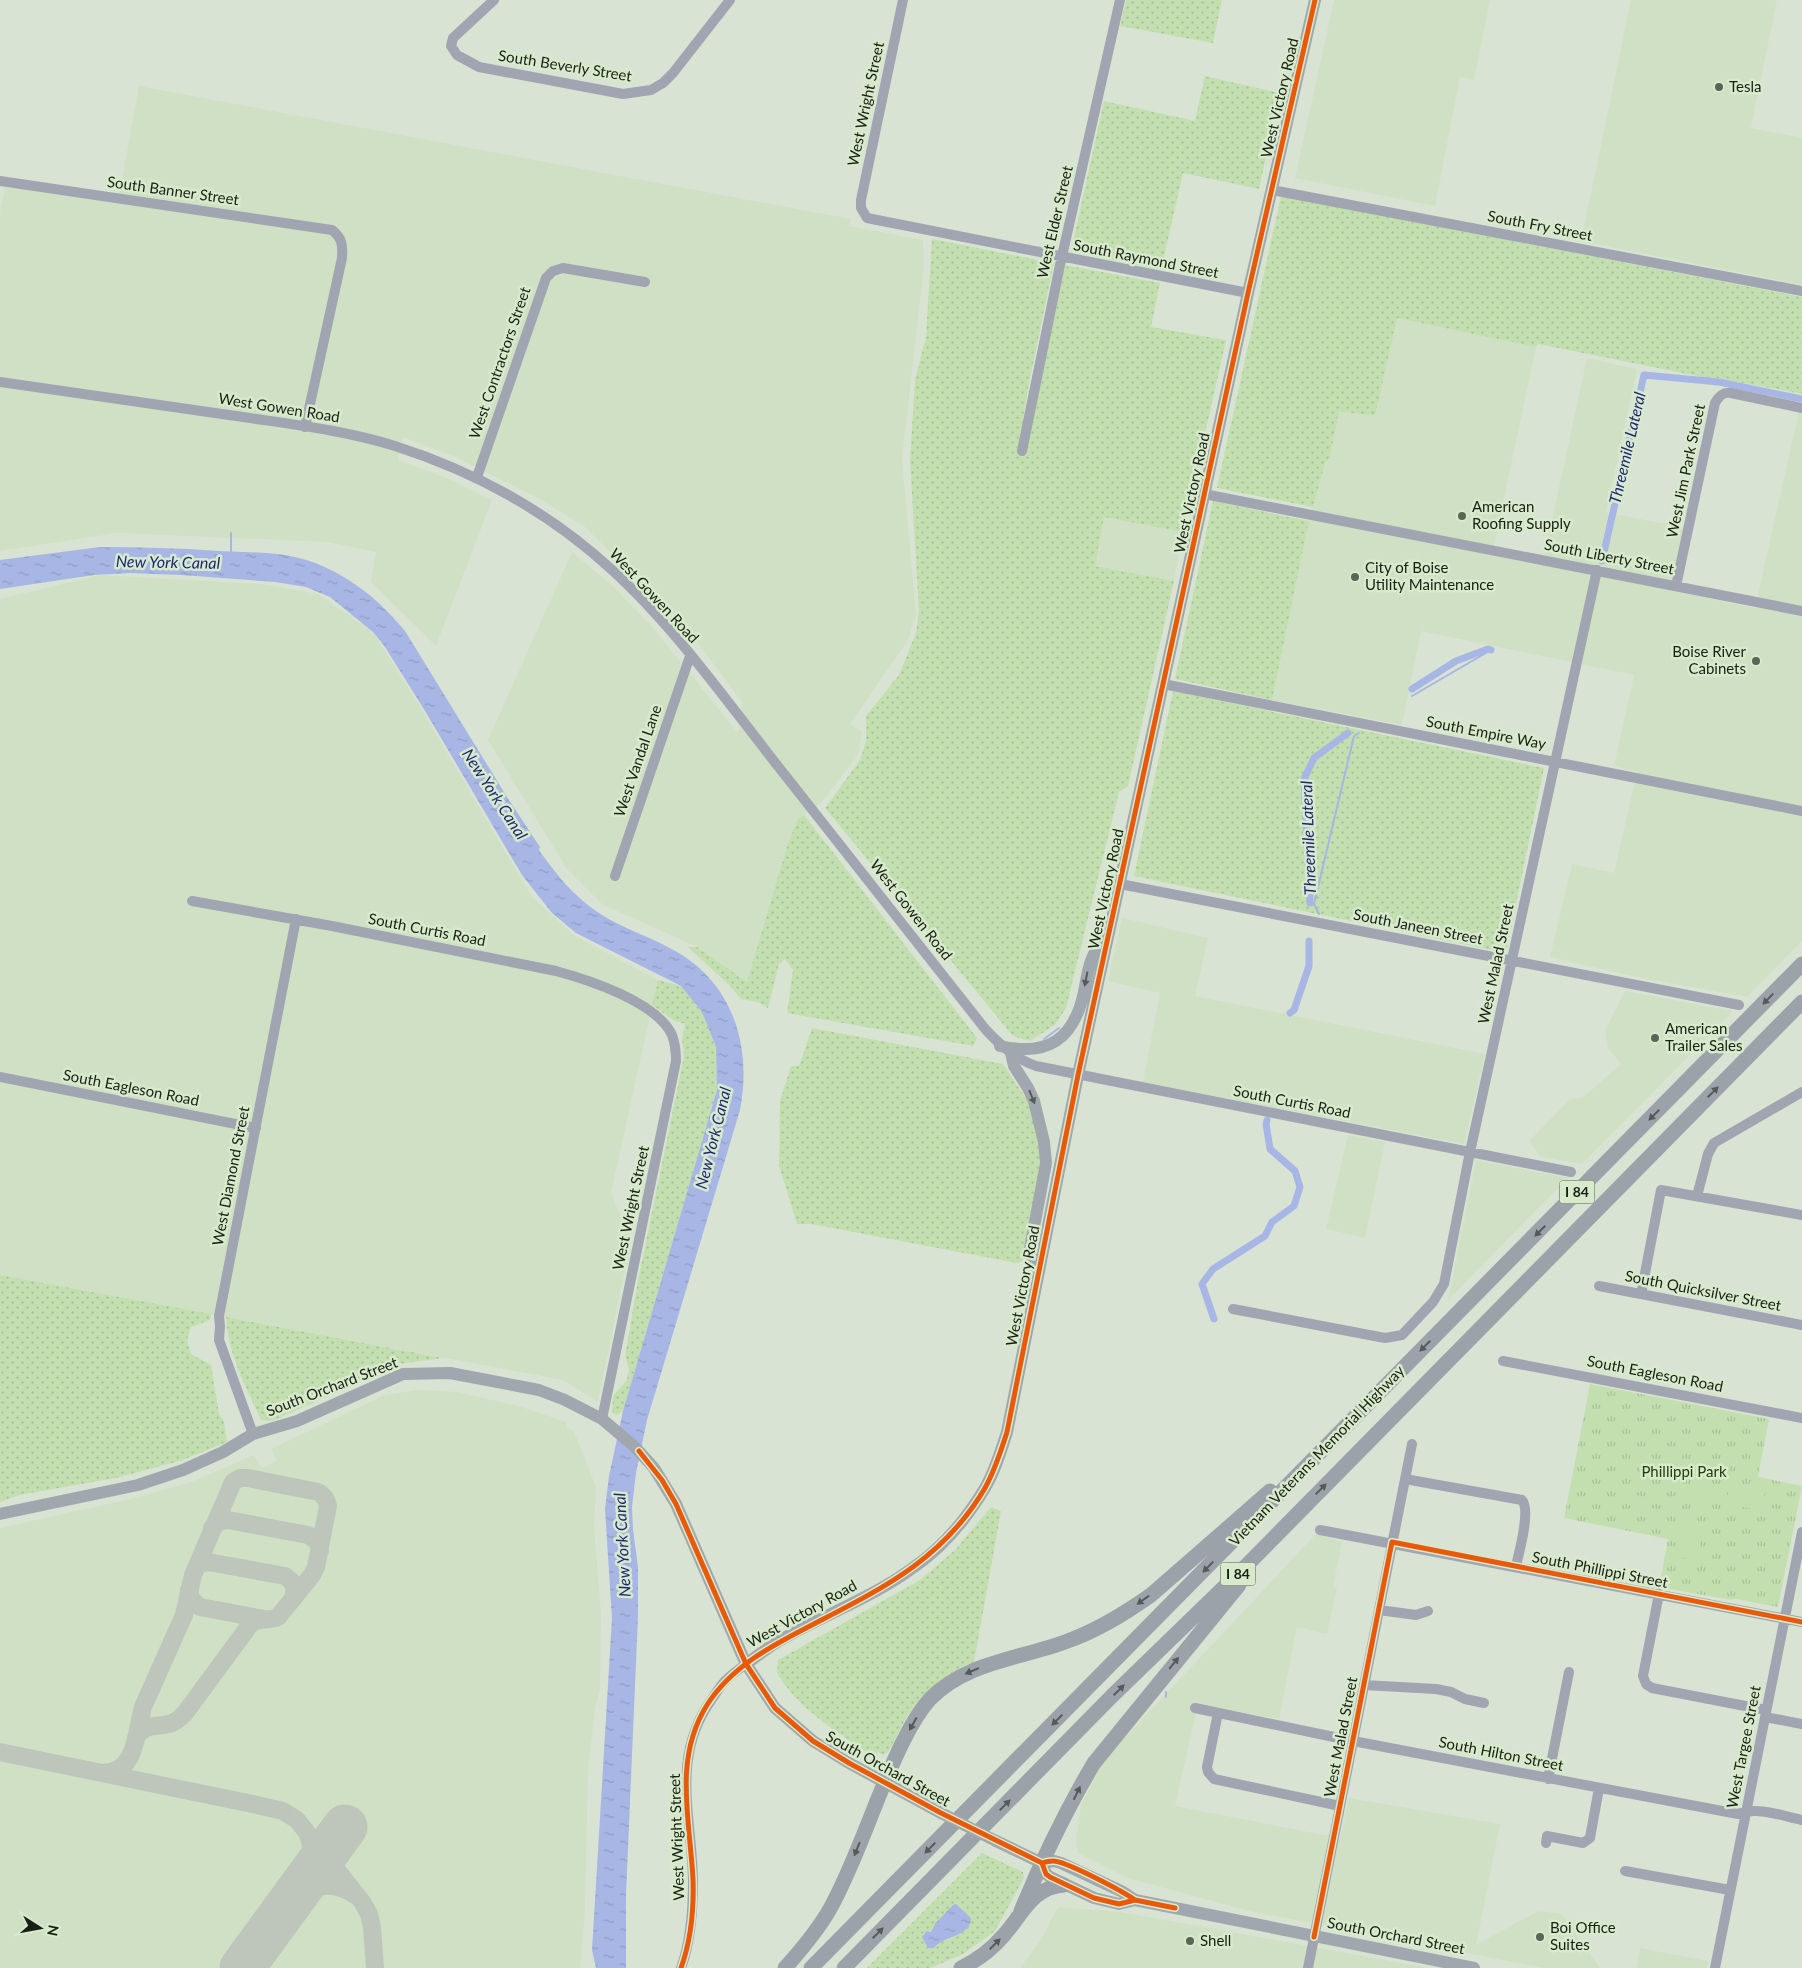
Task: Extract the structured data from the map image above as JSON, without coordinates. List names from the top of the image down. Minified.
{"streets":{"highway":["I 84","Vietnam Veterans Memorial Highway"],"main road":["West Victory Road","South Orchard Street"],"street":["South Beverly Street","West Wright Street","South Banner Street","West Elder Street","South Fry Street","South Raymond Street","West Contractors Street","West Gowen Road","West Jim Park Street","South Liberty Street","South Empire Way","West Vandal Lane","South Janeen Street","South Curtis Road","West Malad Street","South Eagleson Road","West Diamond Street","South Quicksilver Street","South Phillippi Street","West Targee Street","South Hilton Street"]},"crossings":[["West Victory Road","West Wright Street"],["West Victory Road","South Fry Street"],["West Victory Road","South Raymond Street"],["West Victory Road","South Liberty Street"],["West Victory Road","South Empire Way"],["West Victory Road","South Janeen Street"],["West Victory Road","South Curtis Road"],["West Victory Road","South Orchard Street"],["West Wright Street","South Raymond Street"],["West Wright Street","South Curtis Road"],["West Wright Street","South Orchard Street"],["South Banner Street","West Gowen Road"],["West Elder Street","South Raymond Street"],["West Contractors Street","West Gowen Road"],["West Gowen Road","West Vandal Lane"],["West Gowen Road","South Curtis Road"],["West Jim Park Street","South Liberty Street"],["South Liberty Street","West Malad Street"],["South Empire Way","West Malad Street"],["South Janeen Street","West Malad Street"],["South Curtis Road","West Malad Street"],["South Curtis Road","West Diamond Street"],["West Malad Street","South Orchard Street"],["West Malad Street","South Phillippi Street"],["West Malad Street","South Hilton Street"],["South Eagleson Road","West Diamond Street"],["West Diamond Street","South Orchard Street"],["South Phillippi Street","West Targee Street"],["West Targee Street","South Hilton Street"]],"water":["Threemile Lateral","New York Canal"],"parks":["Phillippi Park"],"places":["Tesla","American Roofing Supply","City of Boise Utility Maintenance","Boise River Cabinets","American Trailer Sales","Boi Office Suites","Shell"],"north":"right"}
